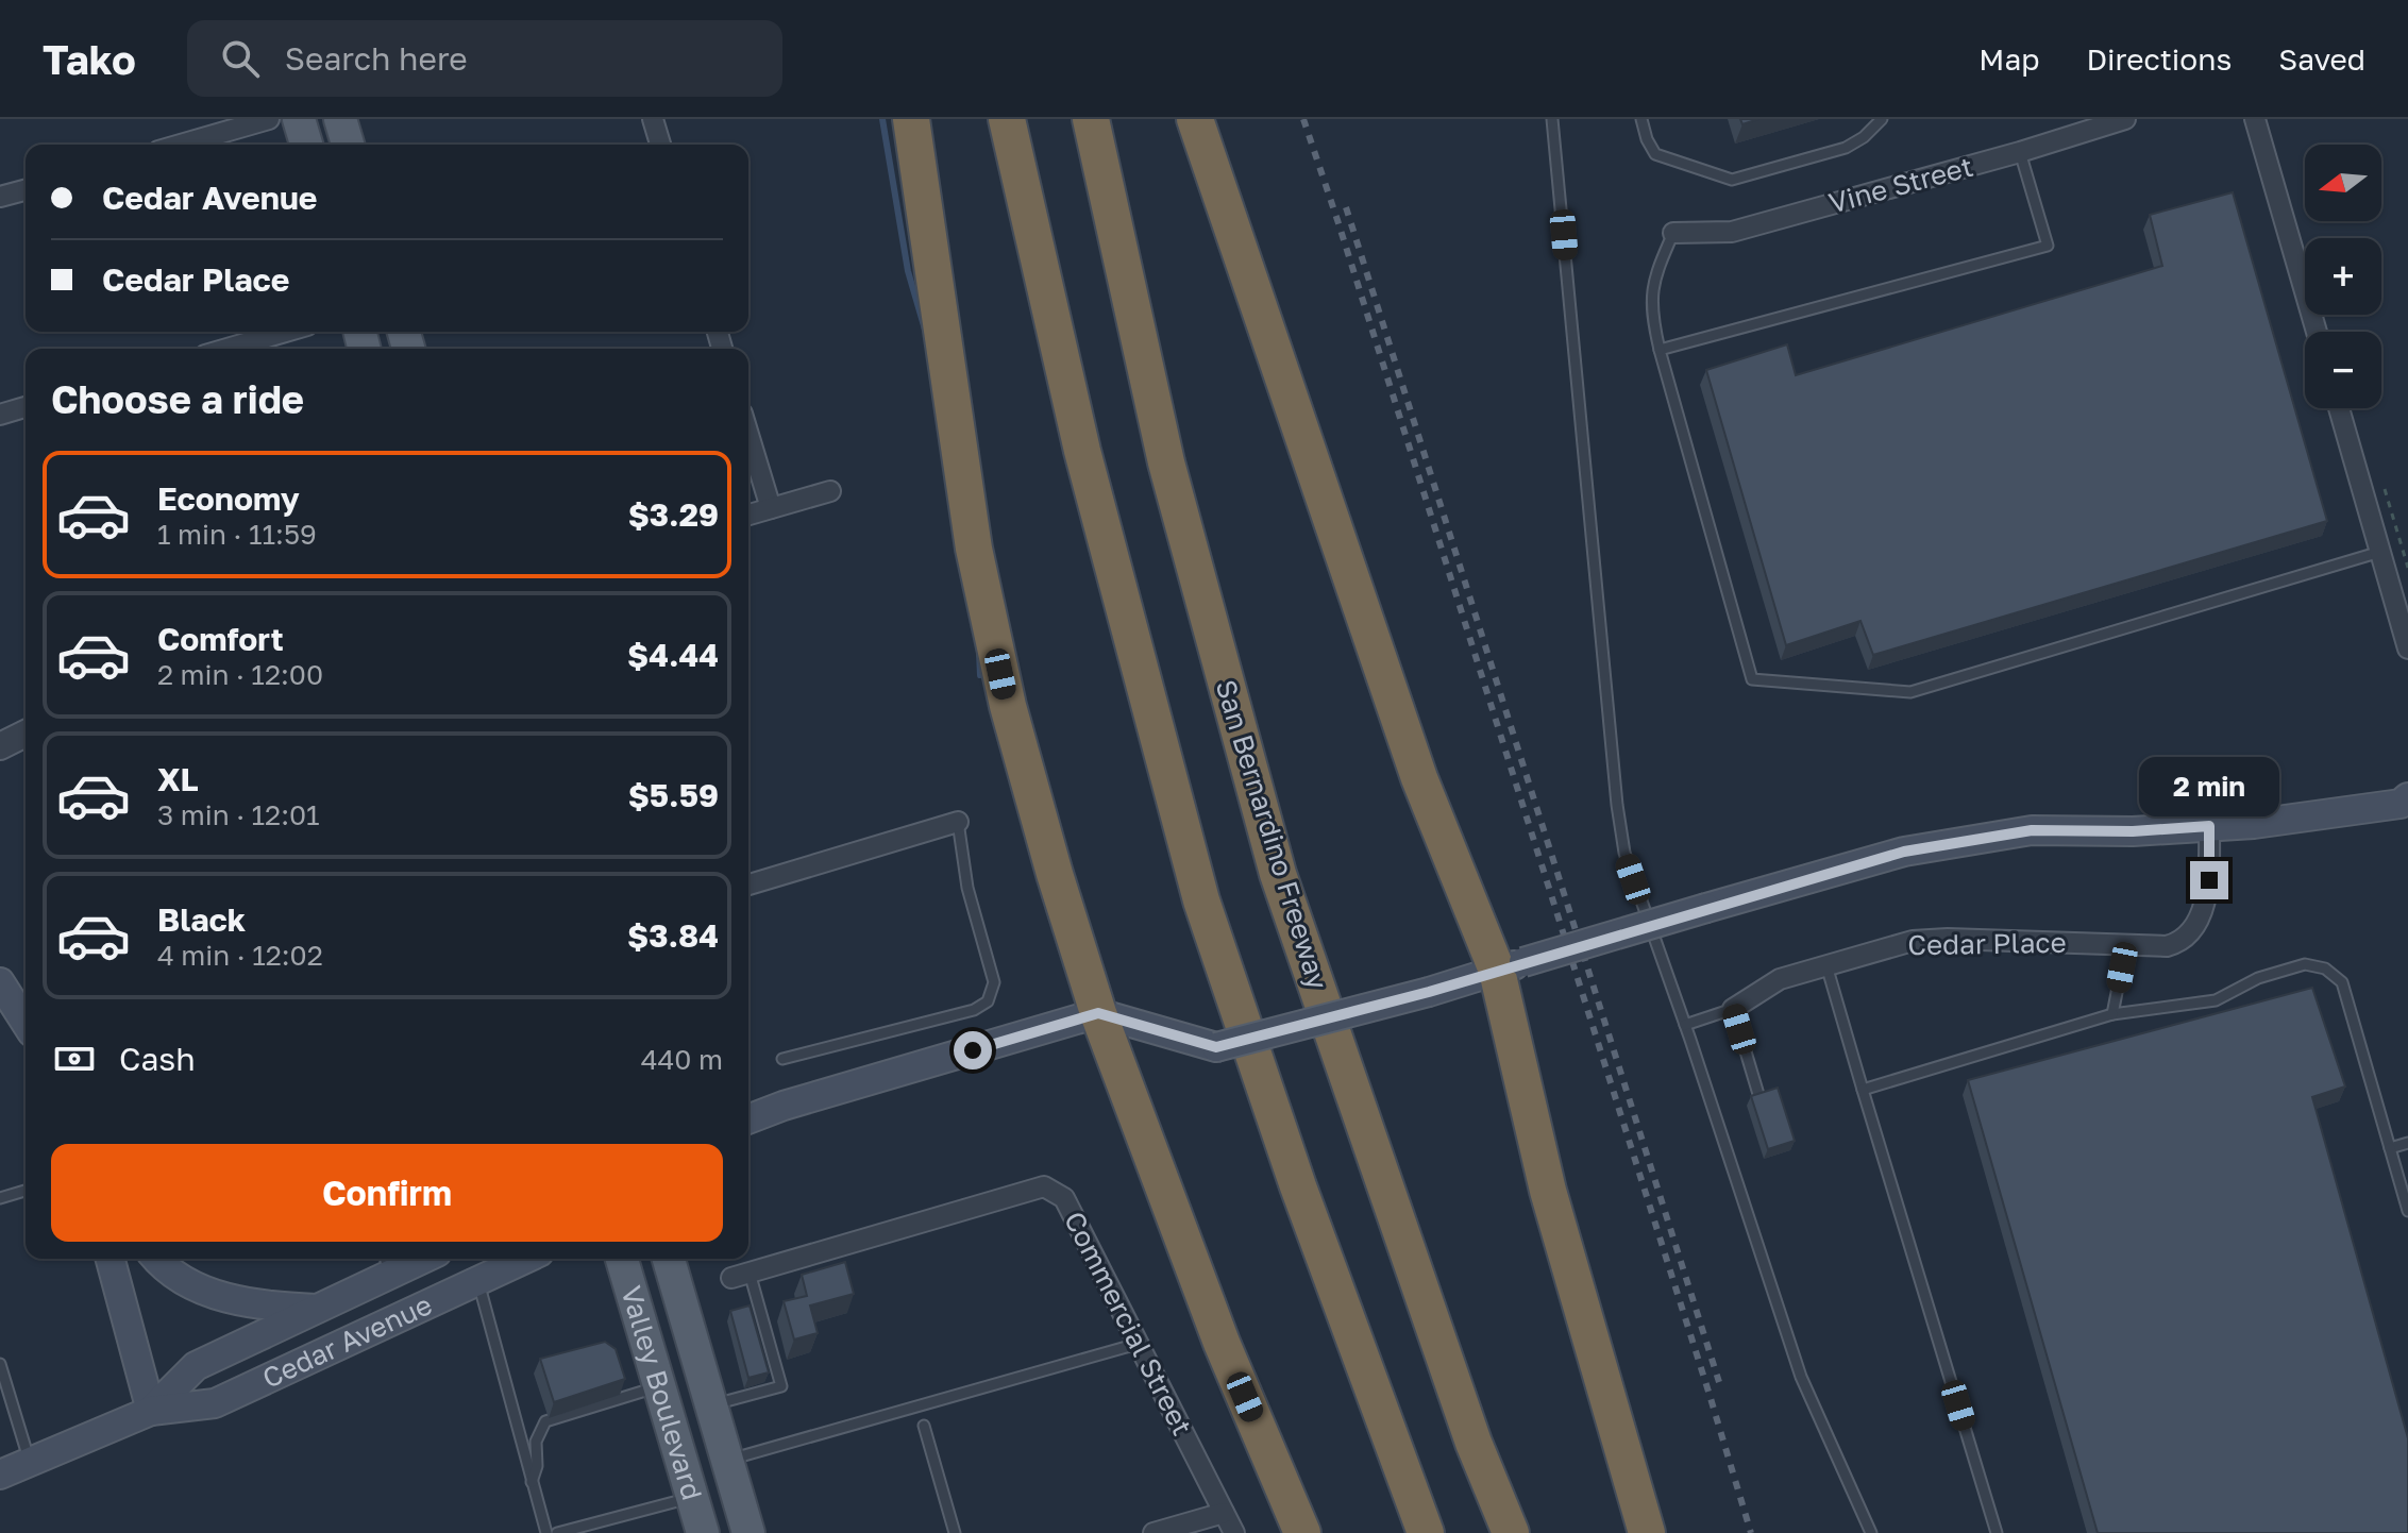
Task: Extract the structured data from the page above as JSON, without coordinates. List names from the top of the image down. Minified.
{"streets":{"highway":["San Bernardino Freeway"],"main road":["Cedar Avenue","Valley Boulevard"],"street":["Vine Street","Cedar Place","Commercial Street"]},"north":"left","page":{"header":"Tako","search":"Search here","nav":["Map","Directions","Saved"],"map_buttons":["+","−"],"banner":["Cedar Avenue","Cedar Place"],"heading":"Choose a ride","list":[{"name":"Economy","note":"1 min · 11:59","value":"$3.29"},{"name":"Comfort","note":"2 min · 12:00","value":"$4.44"},{"name":"XL","note":"3 min · 12:01","value":"$5.59"},{"name":"Black","note":"4 min · 12:02","value":"$3.84"}],"bubble":"2 min","pay":["Cash","440 m"],"buttons":"Confirm"}}
